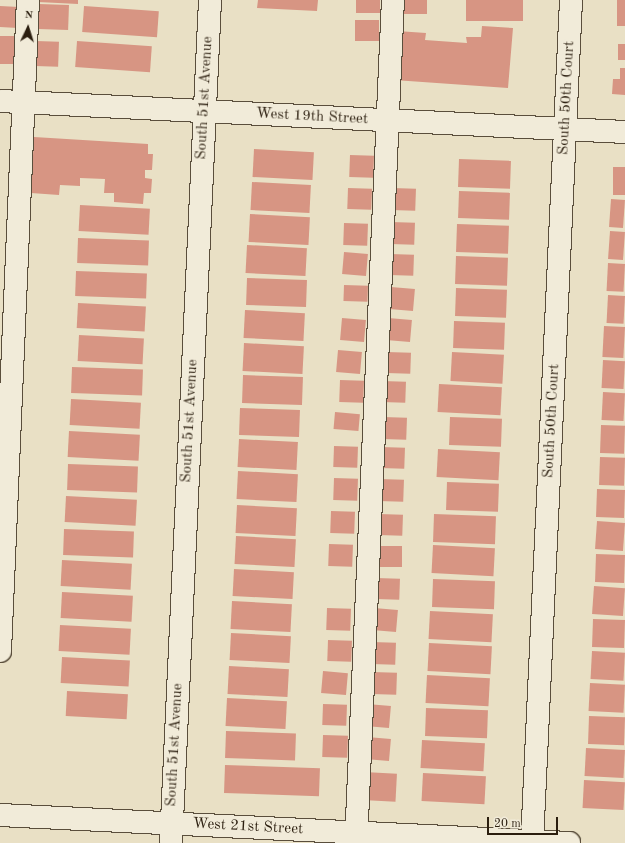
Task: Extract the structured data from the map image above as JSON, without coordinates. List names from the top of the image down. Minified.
{"streets":{"street":["South 51st Avenue","South 50th Court","West 19th Street","West 21st Street"]},"crossings":[["South 51st Avenue","West 19th Street"],["South 51st Avenue","West 21st Street"],["South 50th Court","West 19th Street"],["South 50th Court","West 21st Street"]],"scale_bar":"20 m","north":"top"}
